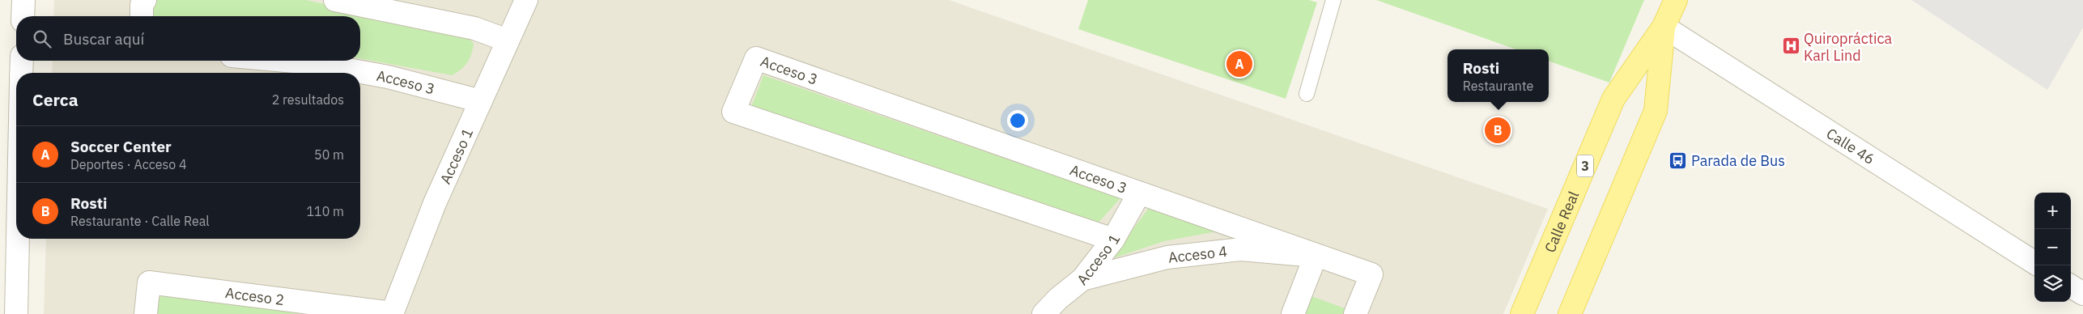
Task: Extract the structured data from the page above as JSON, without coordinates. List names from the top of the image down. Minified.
{"streets":{"main road":["3","Calle Real"],"street":["Acceso 3","Calle 46","Acceso 1","Acceso 4","Acceso 2"]},"crossings":[["Acceso 3","Acceso 1"],["Acceso 3","Acceso 4"],["Calle 46","Calle Real"],["Acceso 1","Acceso 4"],["Acceso 1","Acceso 2"]],"places":{"hospital":["Quiropráctica Karl Lind"],"bus stop":["Parada de Bus"]},"page":{"search":"Buscar aquí","pins":["A","B"],"popup":["Rosti","Restaurante"],"heading":["Cerca","2 resultados"],"list":[{"mark":"A","name":"Soccer Center","note":"Deportes · Acceso 4","value":"50 m"},{"mark":"B","name":"Rosti","note":"Restaurante · Calle Real","value":"110 m"}],"map_buttons":["+","−"]}}
